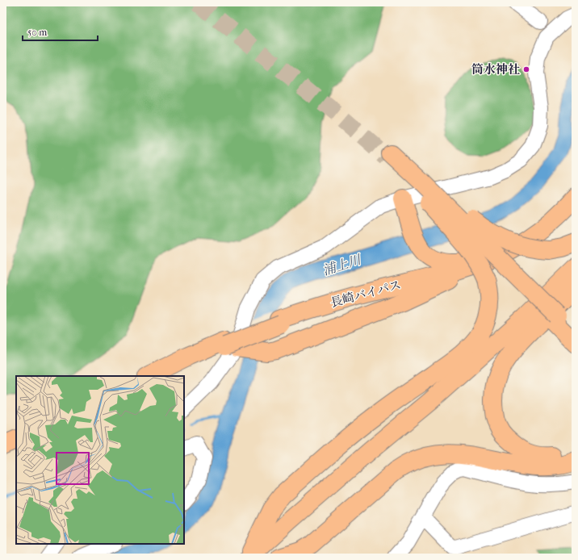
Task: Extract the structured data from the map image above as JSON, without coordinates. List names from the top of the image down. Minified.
{"streets":{"highway":["長崎バイパス"]},"water":["浦上川"],"places":["筒水神社"],"scale_bar":"50 m"}
